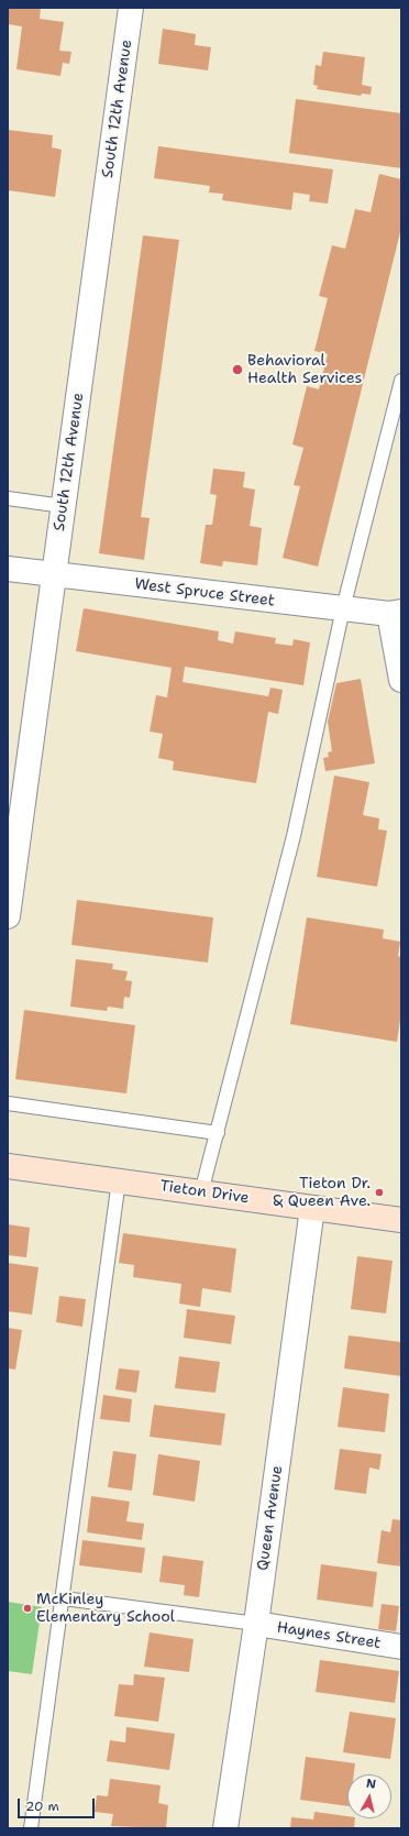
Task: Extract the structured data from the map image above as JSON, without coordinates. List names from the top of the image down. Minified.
{"streets":{"main road":["Tieton Drive"],"street":["South 12th Avenue","West Spruce Street","Queen Avenue","Haynes Street"]},"crossings":[["South 12th Avenue","West Spruce Street"],["Tieton Drive","Queen Avenue"],["Queen Avenue","Haynes Street"]],"places":["Behavioral Health Services","Tieton Dr. & Queen Ave.","McKinley Elementary School"],"scale_bar":"20 m","north":"top"}
